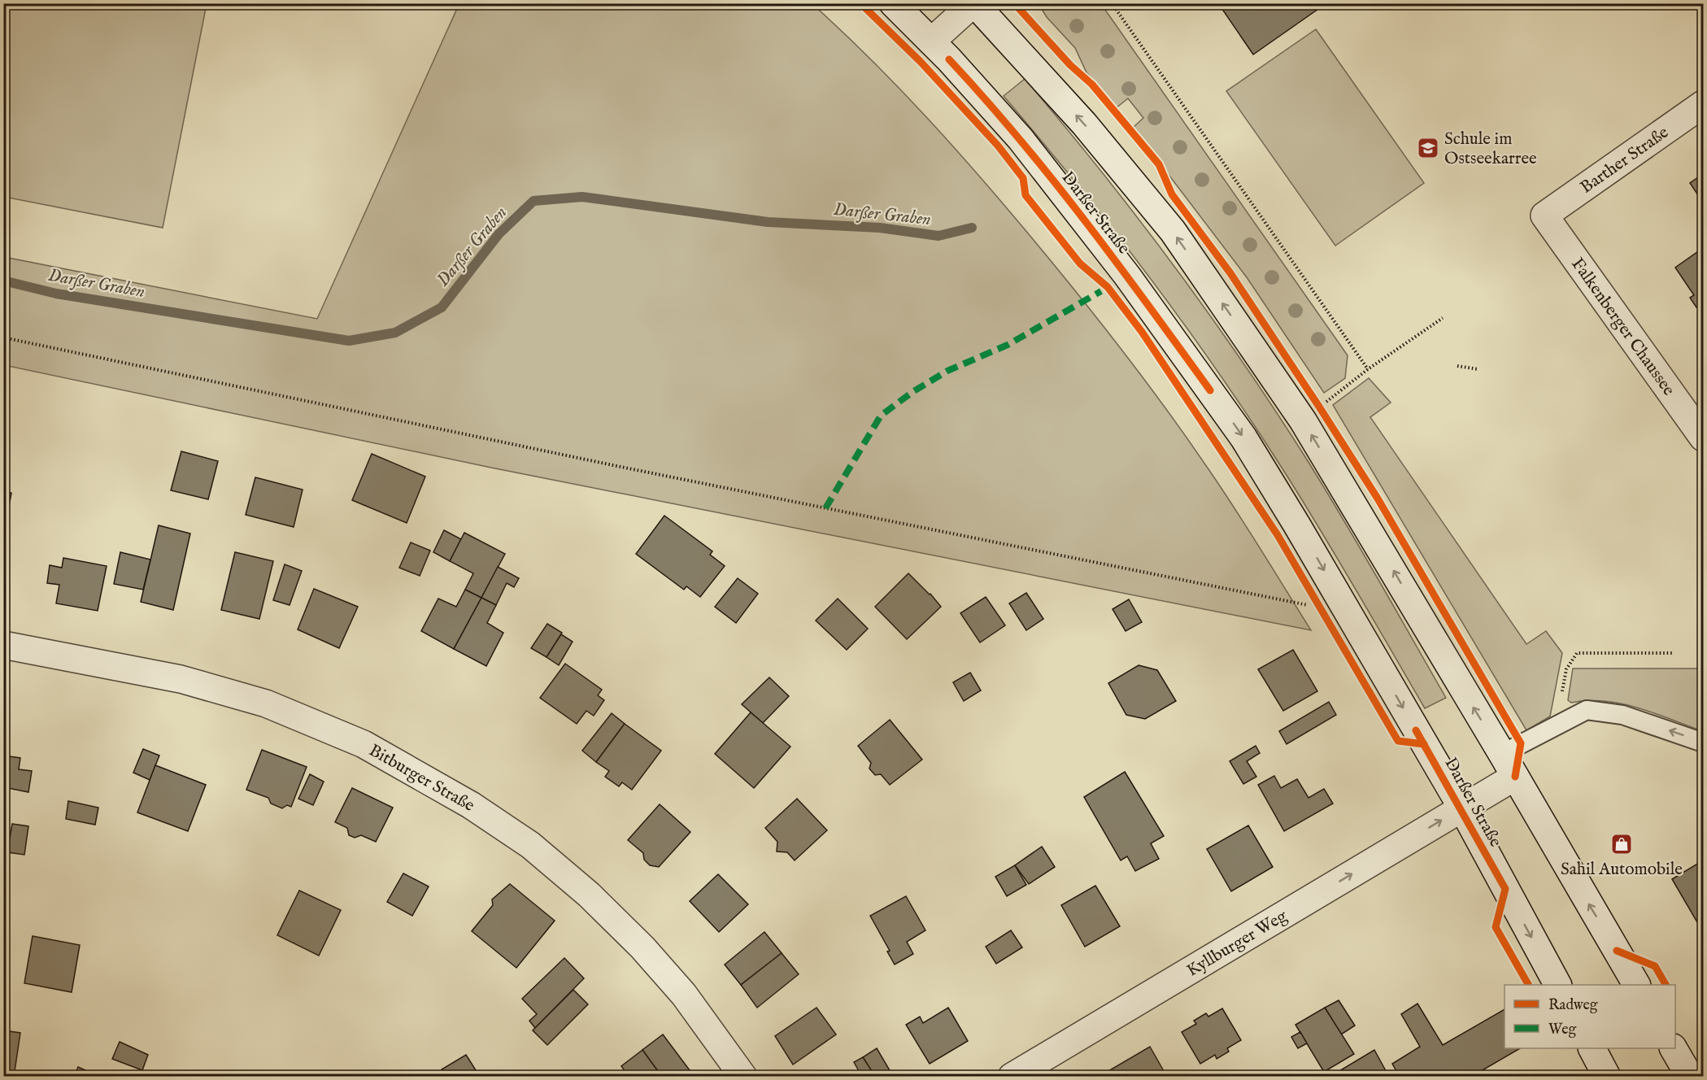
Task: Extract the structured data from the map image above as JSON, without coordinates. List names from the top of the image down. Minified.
{"streets":{"main road":["Barther Straße","Darßer Straße","Falkenberger Chaussee","Bitburger Straße","Kyllburger Weg"]},"crossings":[["Barther Straße","Falkenberger Chaussee"],["Darßer Straße","Kyllburger Weg"]],"one_way":["Kyllburger Weg"],"water":["Darßer Graben"],"places":{"school or university":["Schule im Ostseekarree"],"shop":["Sahil Automobile"]},"legend":["Radweg","Weg"]}
